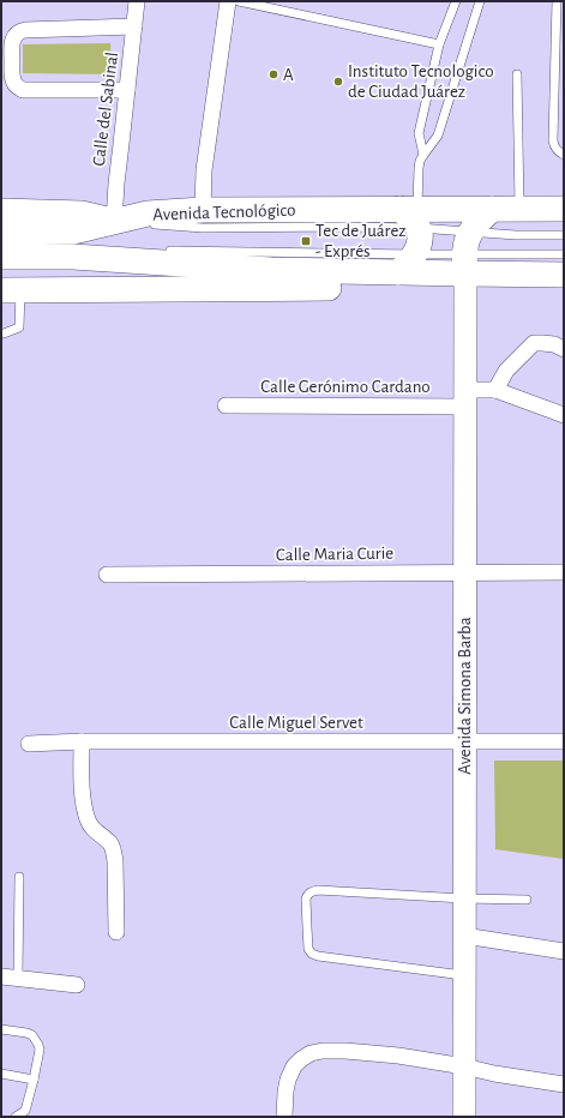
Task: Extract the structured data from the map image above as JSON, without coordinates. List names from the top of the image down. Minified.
{"streets":{"main road":["Avenida Tecnológico","Avenida Simona Barba"],"street":["Calle del Sabinal","Calle Gerónimo Cardano","Calle Maria Curie","Calle Miguel Servet"]},"crossings":[["Calle del Sabinal","Avenida Tecnológico"],["Calle Gerónimo Cardano","Avenida Simona Barba"],["Calle Maria Curie","Avenida Simona Barba"],["Avenida Simona Barba","Calle Miguel Servet"]],"places":{"other":["A","Instituto Tecnologico de Ciudad Juárez"],"transit":["Tec de Juárez - Exprés"]}}
